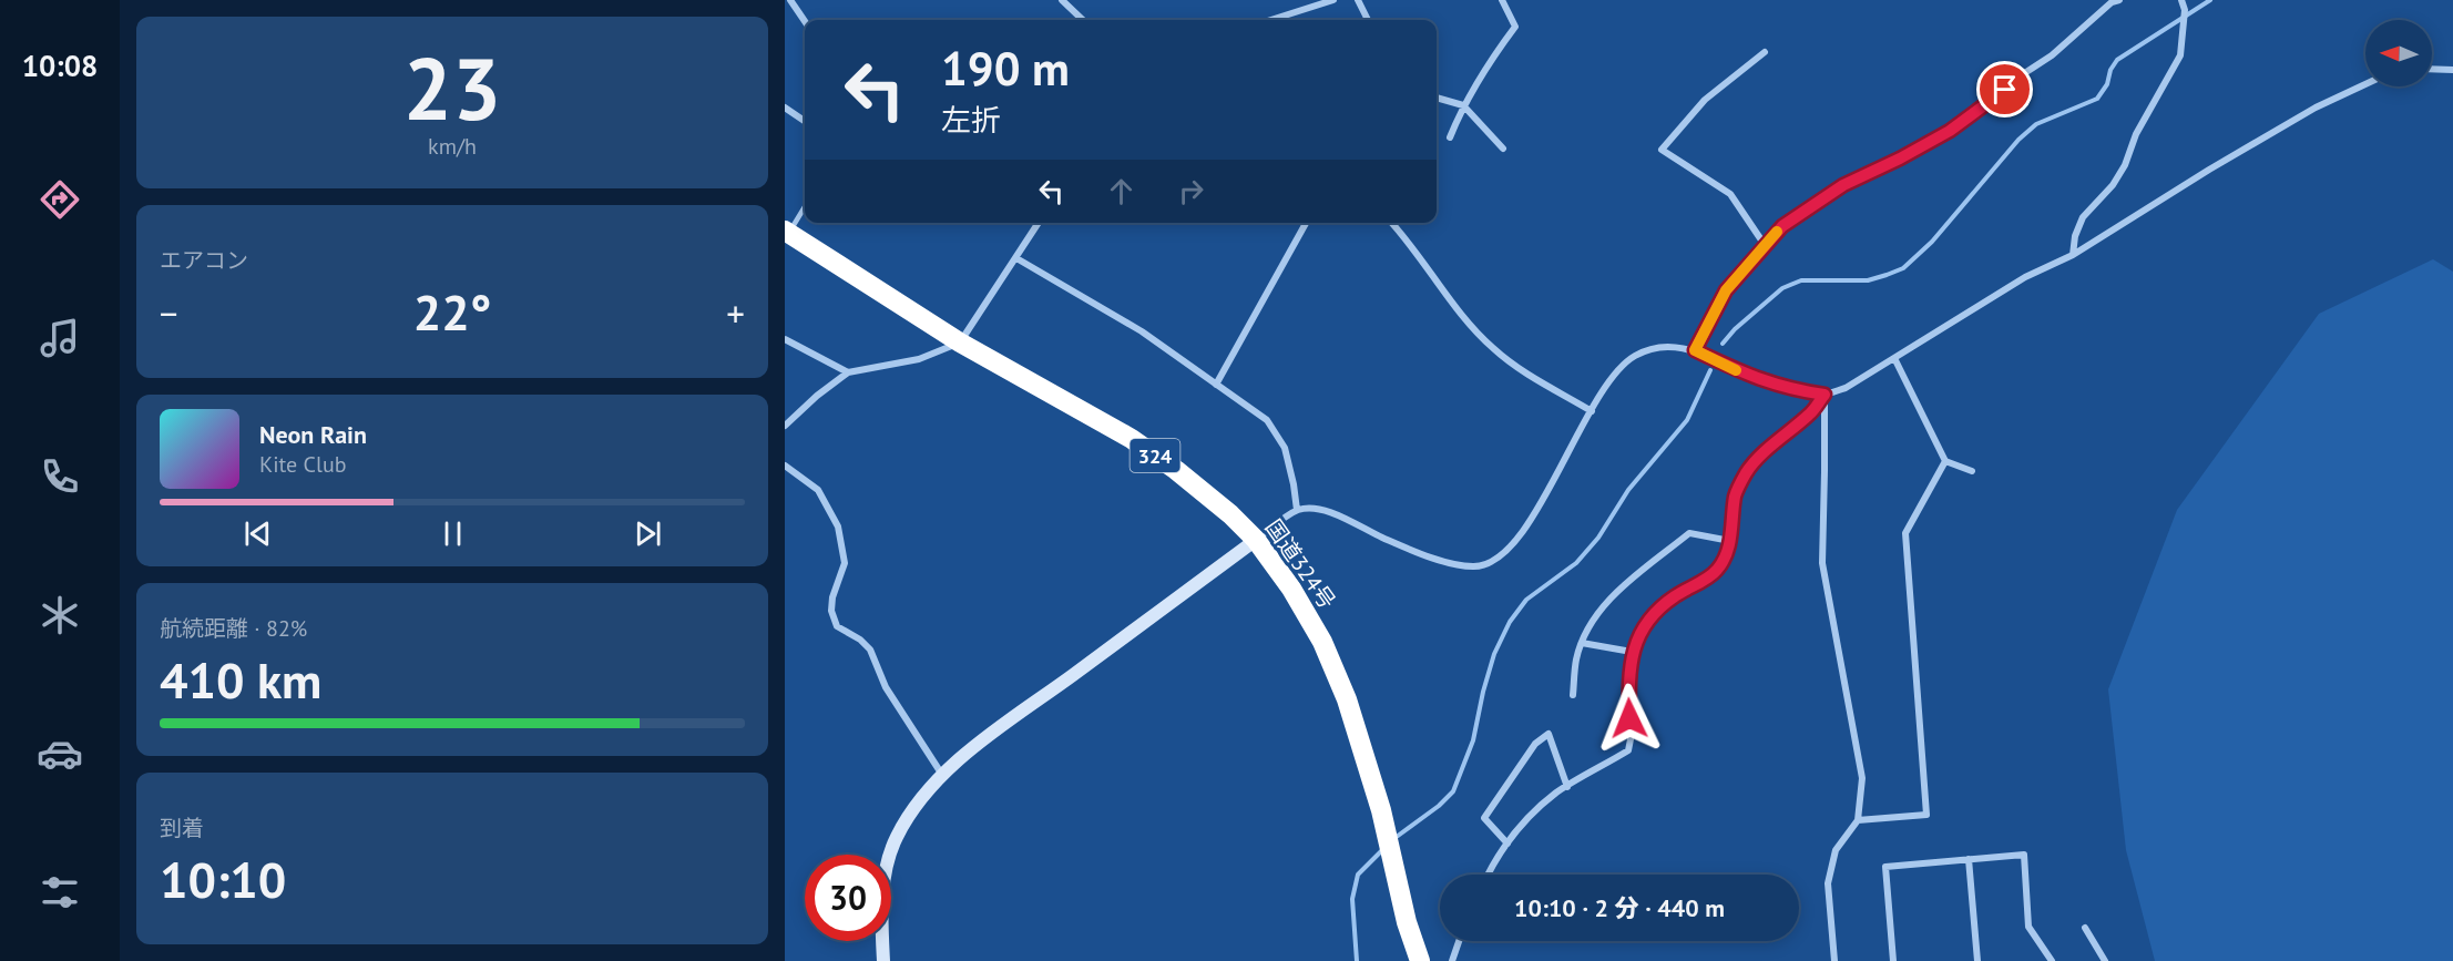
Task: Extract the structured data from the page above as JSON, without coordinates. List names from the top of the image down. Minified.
{"streets":{"highway":["324","国道324号"]},"north":"left","page":{"tabs":"10:08","tile":[["23","km/h"],"エアコン",["航続距離 · 82%","410 km"],["到着","10:10"]],"turn":["190 m","左折"],"heat":["−","22°","+"],"song":["Neon Rain","Kite Club"],"limit":"30","trip":"10:10 · 2 分 · 440 m"}}
